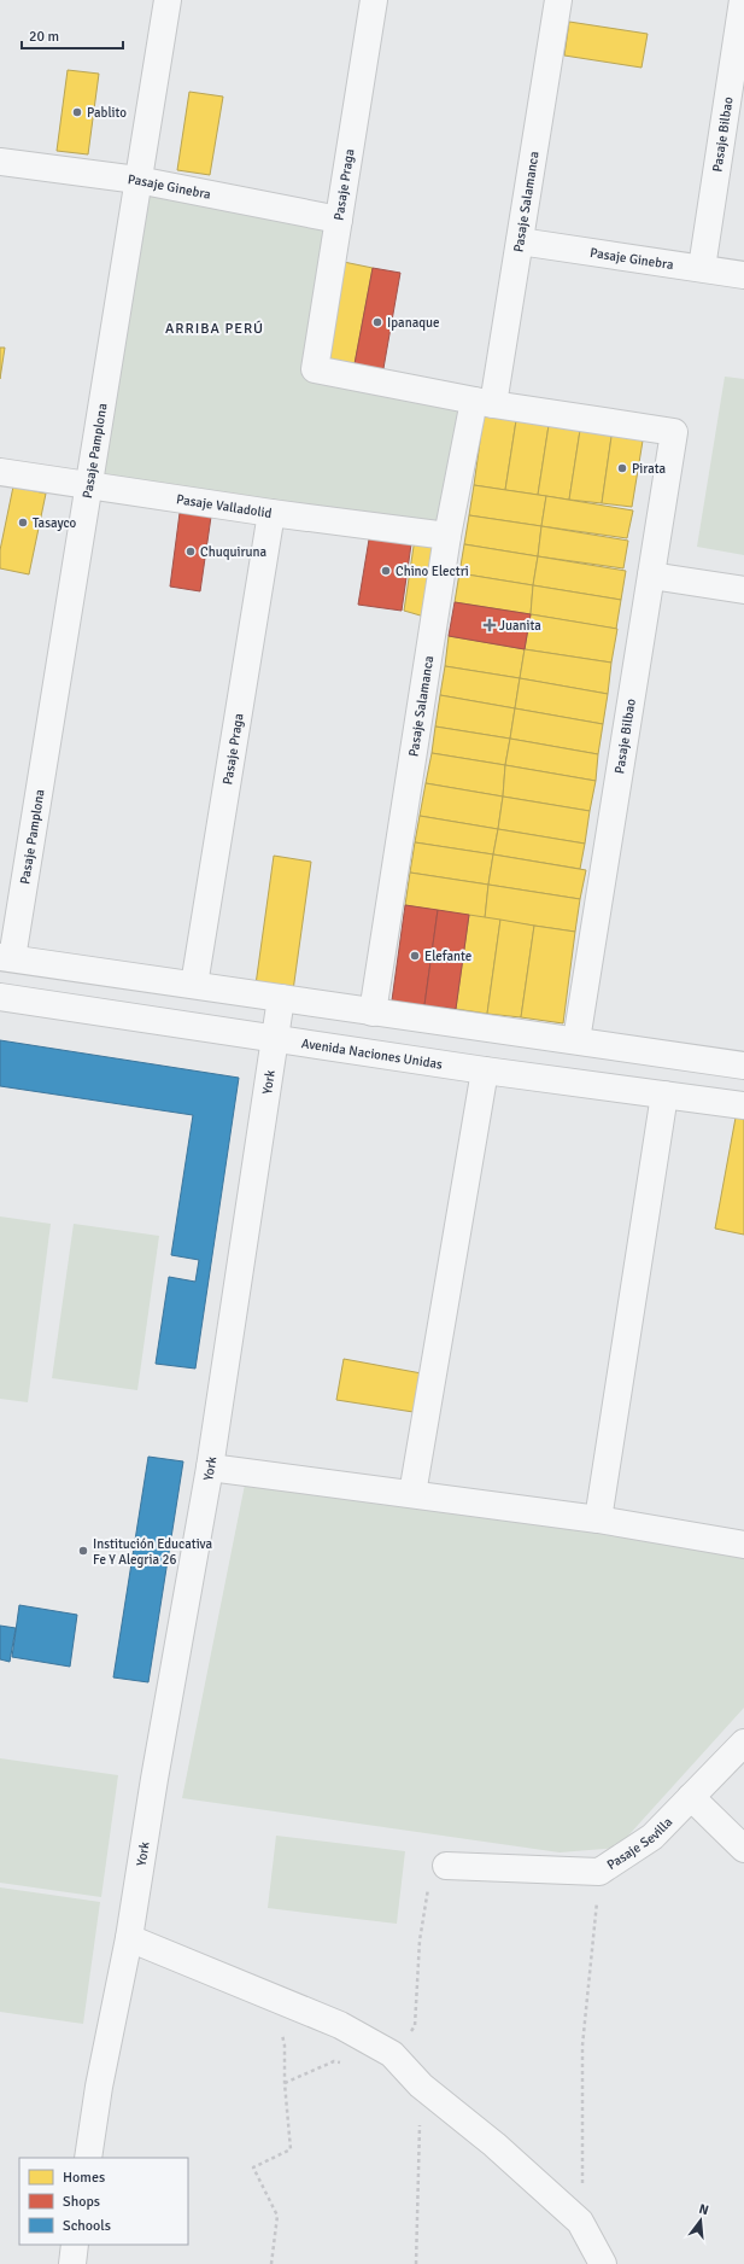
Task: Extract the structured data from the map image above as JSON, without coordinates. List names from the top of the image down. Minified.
{"streets":{"street":["Pasaje Bilbao","Pasaje Praga","Pasaje Ginebra","Pasaje Salamanca","Pasaje Pamplona","Pasaje Valladolid","Avenida Naciones Unidas","York","Pasaje Sevilla"]},"crossings":[["Pasaje Bilbao","Pasaje Praga"],["Pasaje Bilbao","Pasaje Ginebra"],["Pasaje Bilbao","Pasaje Salamanca"],["Pasaje Praga","Pasaje Ginebra"],["Pasaje Praga","Pasaje Salamanca"],["Pasaje Praga","Pasaje Valladolid"],["Pasaje Ginebra","Pasaje Salamanca"],["Pasaje Ginebra","Pasaje Pamplona"],["Pasaje Salamanca","Pasaje Valladolid"],["Pasaje Pamplona","Pasaje Valladolid"],["Avenida Naciones Unidas","York"]],"districts":["ARRIBA PERÚ"],"places":{"other":["Pablito","Ipanaque","Pirata","Tasayco","Chuquiruna","Chino Electri","Elefante","Institución Educativa Fe Y Alegria 26"],"health":["Juanita"]},"legend":["Homes","Shops","Schools"],"scale_bar":"20 m","north":"top"}
